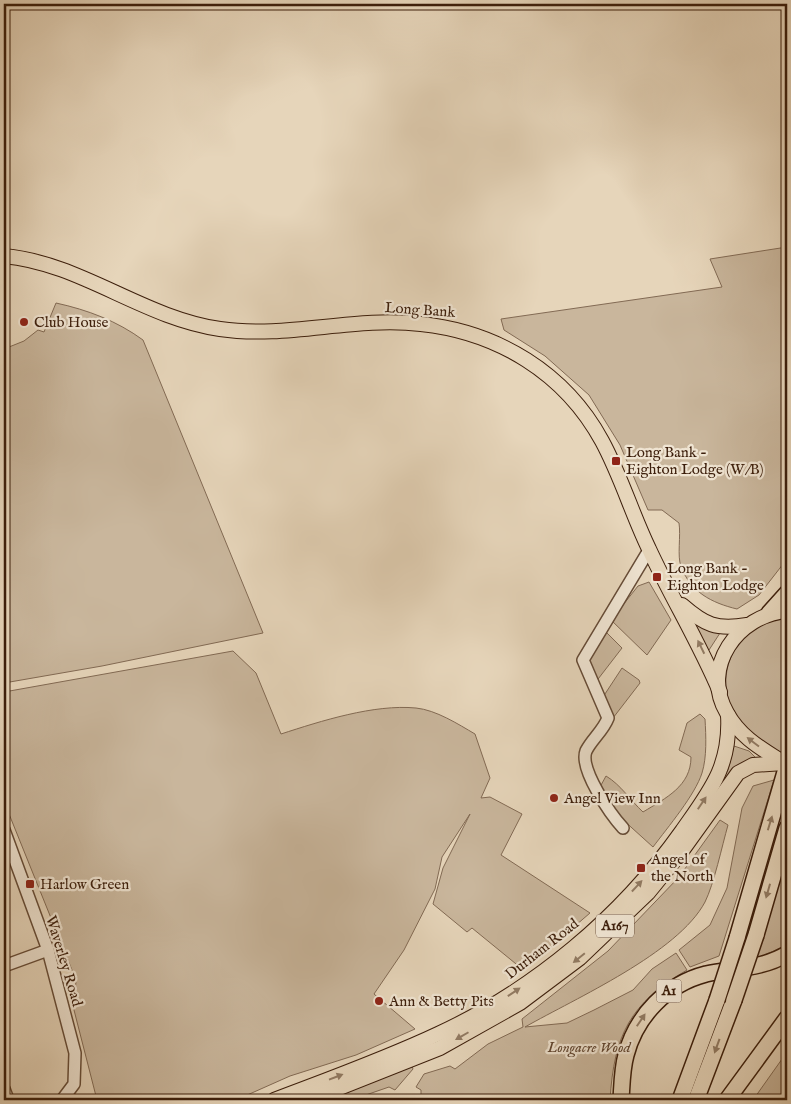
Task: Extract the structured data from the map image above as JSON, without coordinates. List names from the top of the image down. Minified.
{"streets":{"highway":["A1"],"main road":["Long Bank","A167","Durham Road"],"street":["Waverley Road"]},"crossings":[["Long Bank","A167"],["A167","Durham Road"]],"parks":["Longacre Wood"],"places":{"other":["Club House","Angel View Inn","Ann & Betty Pits"],"transit":["Long Bank - Eighton Lodge (W/B)","Long Bank - Eighton Lodge","Angel of the North","Harlow Green"]}}
